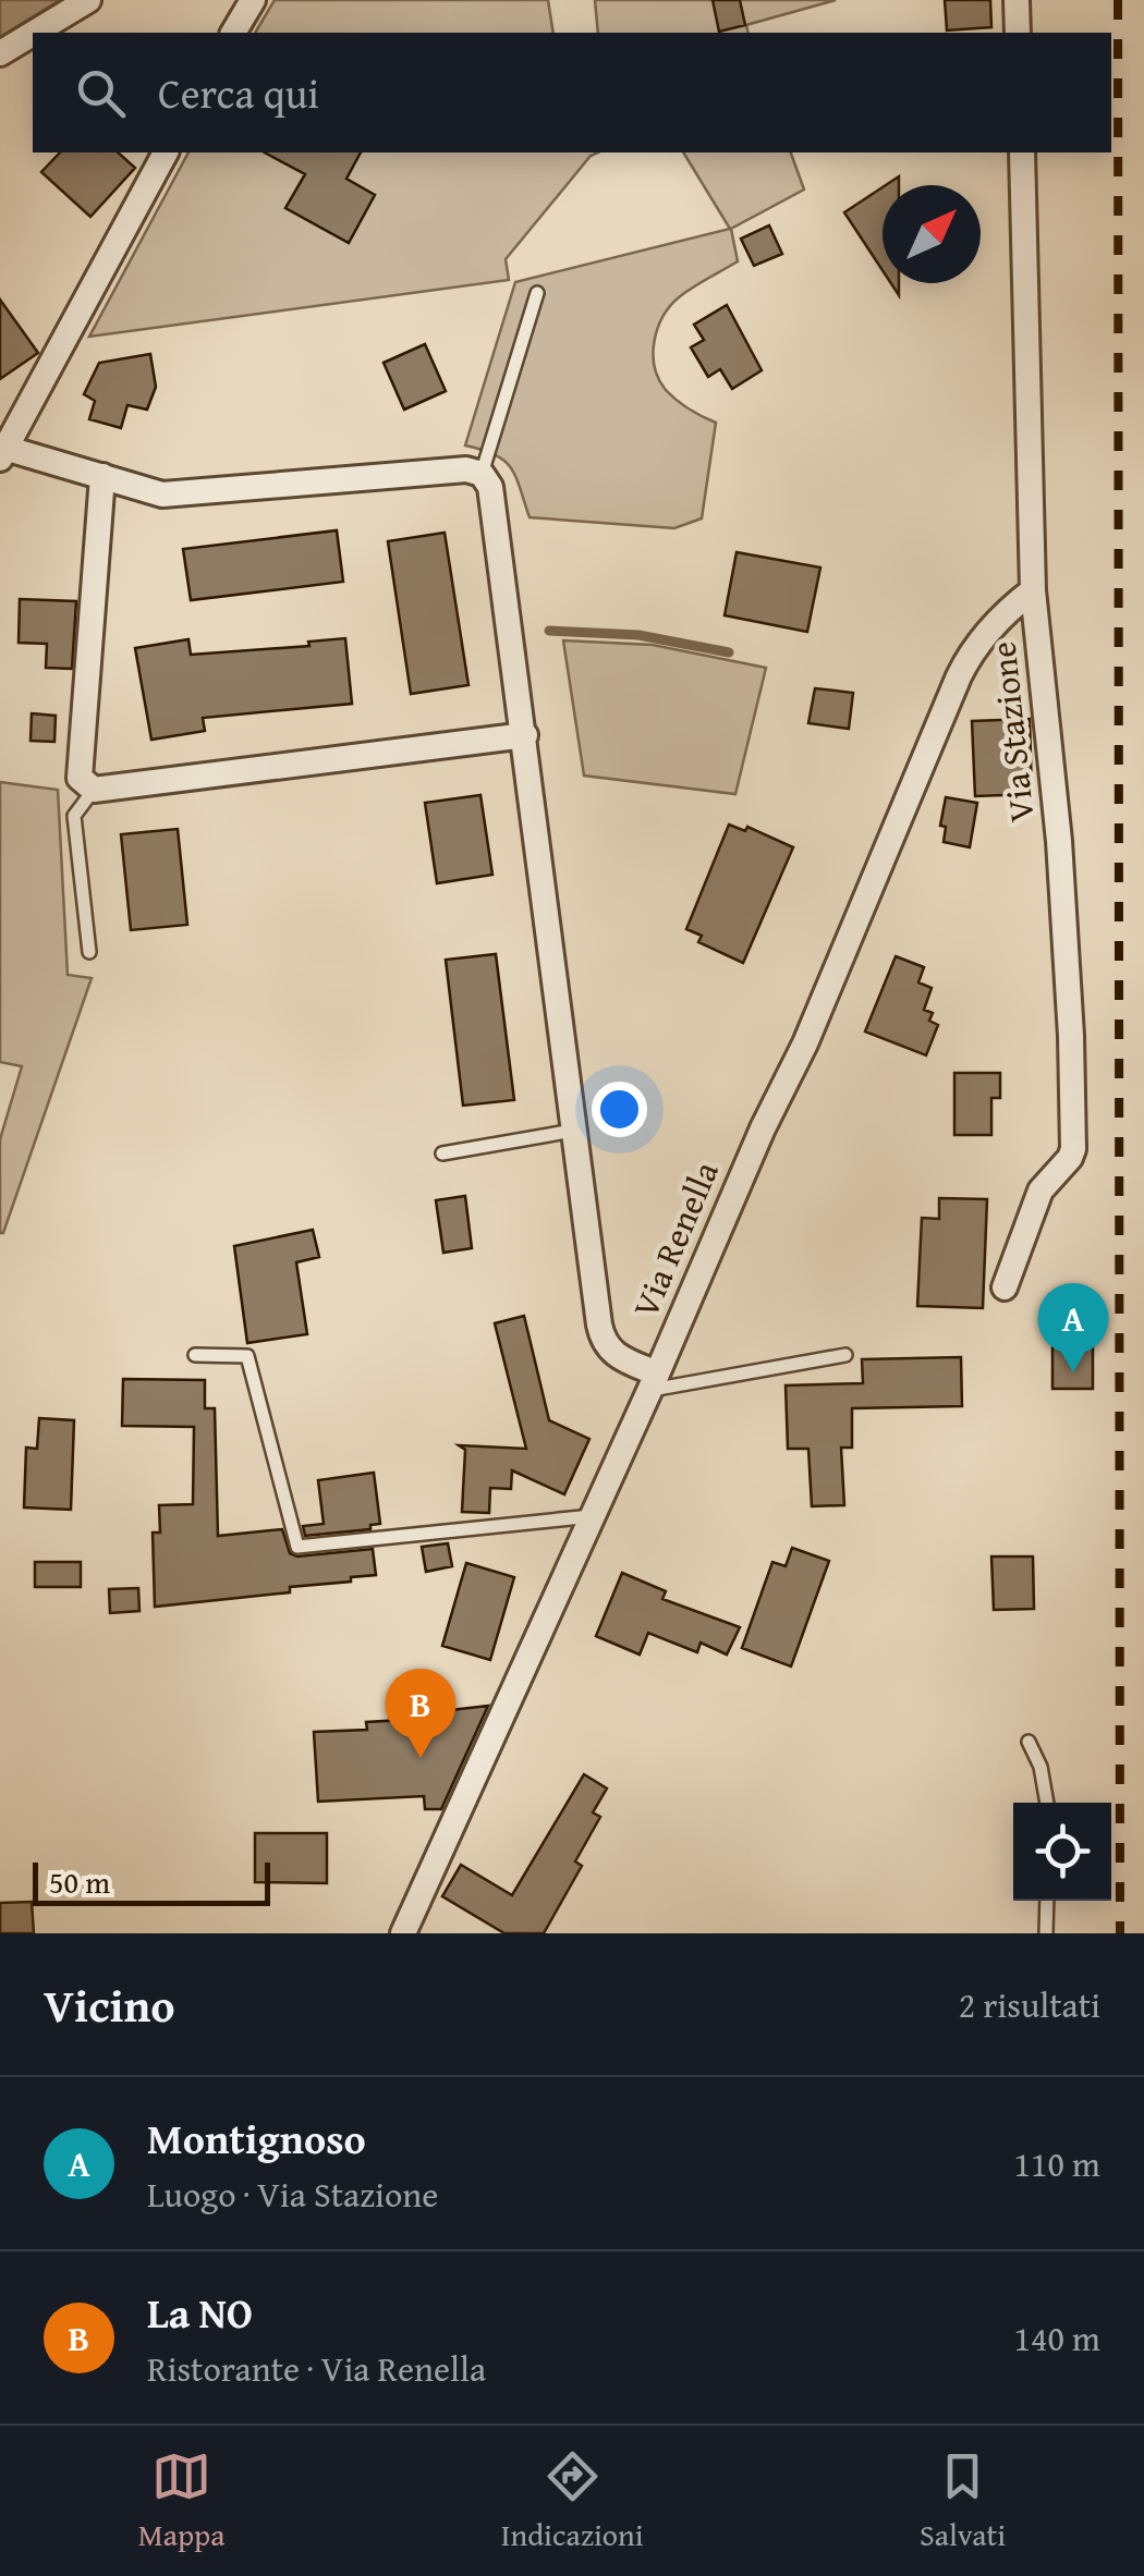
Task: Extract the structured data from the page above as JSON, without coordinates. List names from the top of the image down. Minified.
{"streets":{"street":["Via Stazione","Via Renella"]},"crossings":[["Via Stazione","Via Renella"]],"scale_bar":"50 m","north":"top right","page":{"search":"Cerca qui","pins":["A","B"],"scale":"50 m","heading":["Vicino","2 risultati"],"list":[{"mark":"A","name":"Montignoso","note":"Luogo · Via Stazione","value":"110 m"},{"mark":"B","name":"La NO","note":"Ristorante · Via Renella","value":"140 m"}],"nav":["Mappa","Indicazioni","Salvati"]}}
